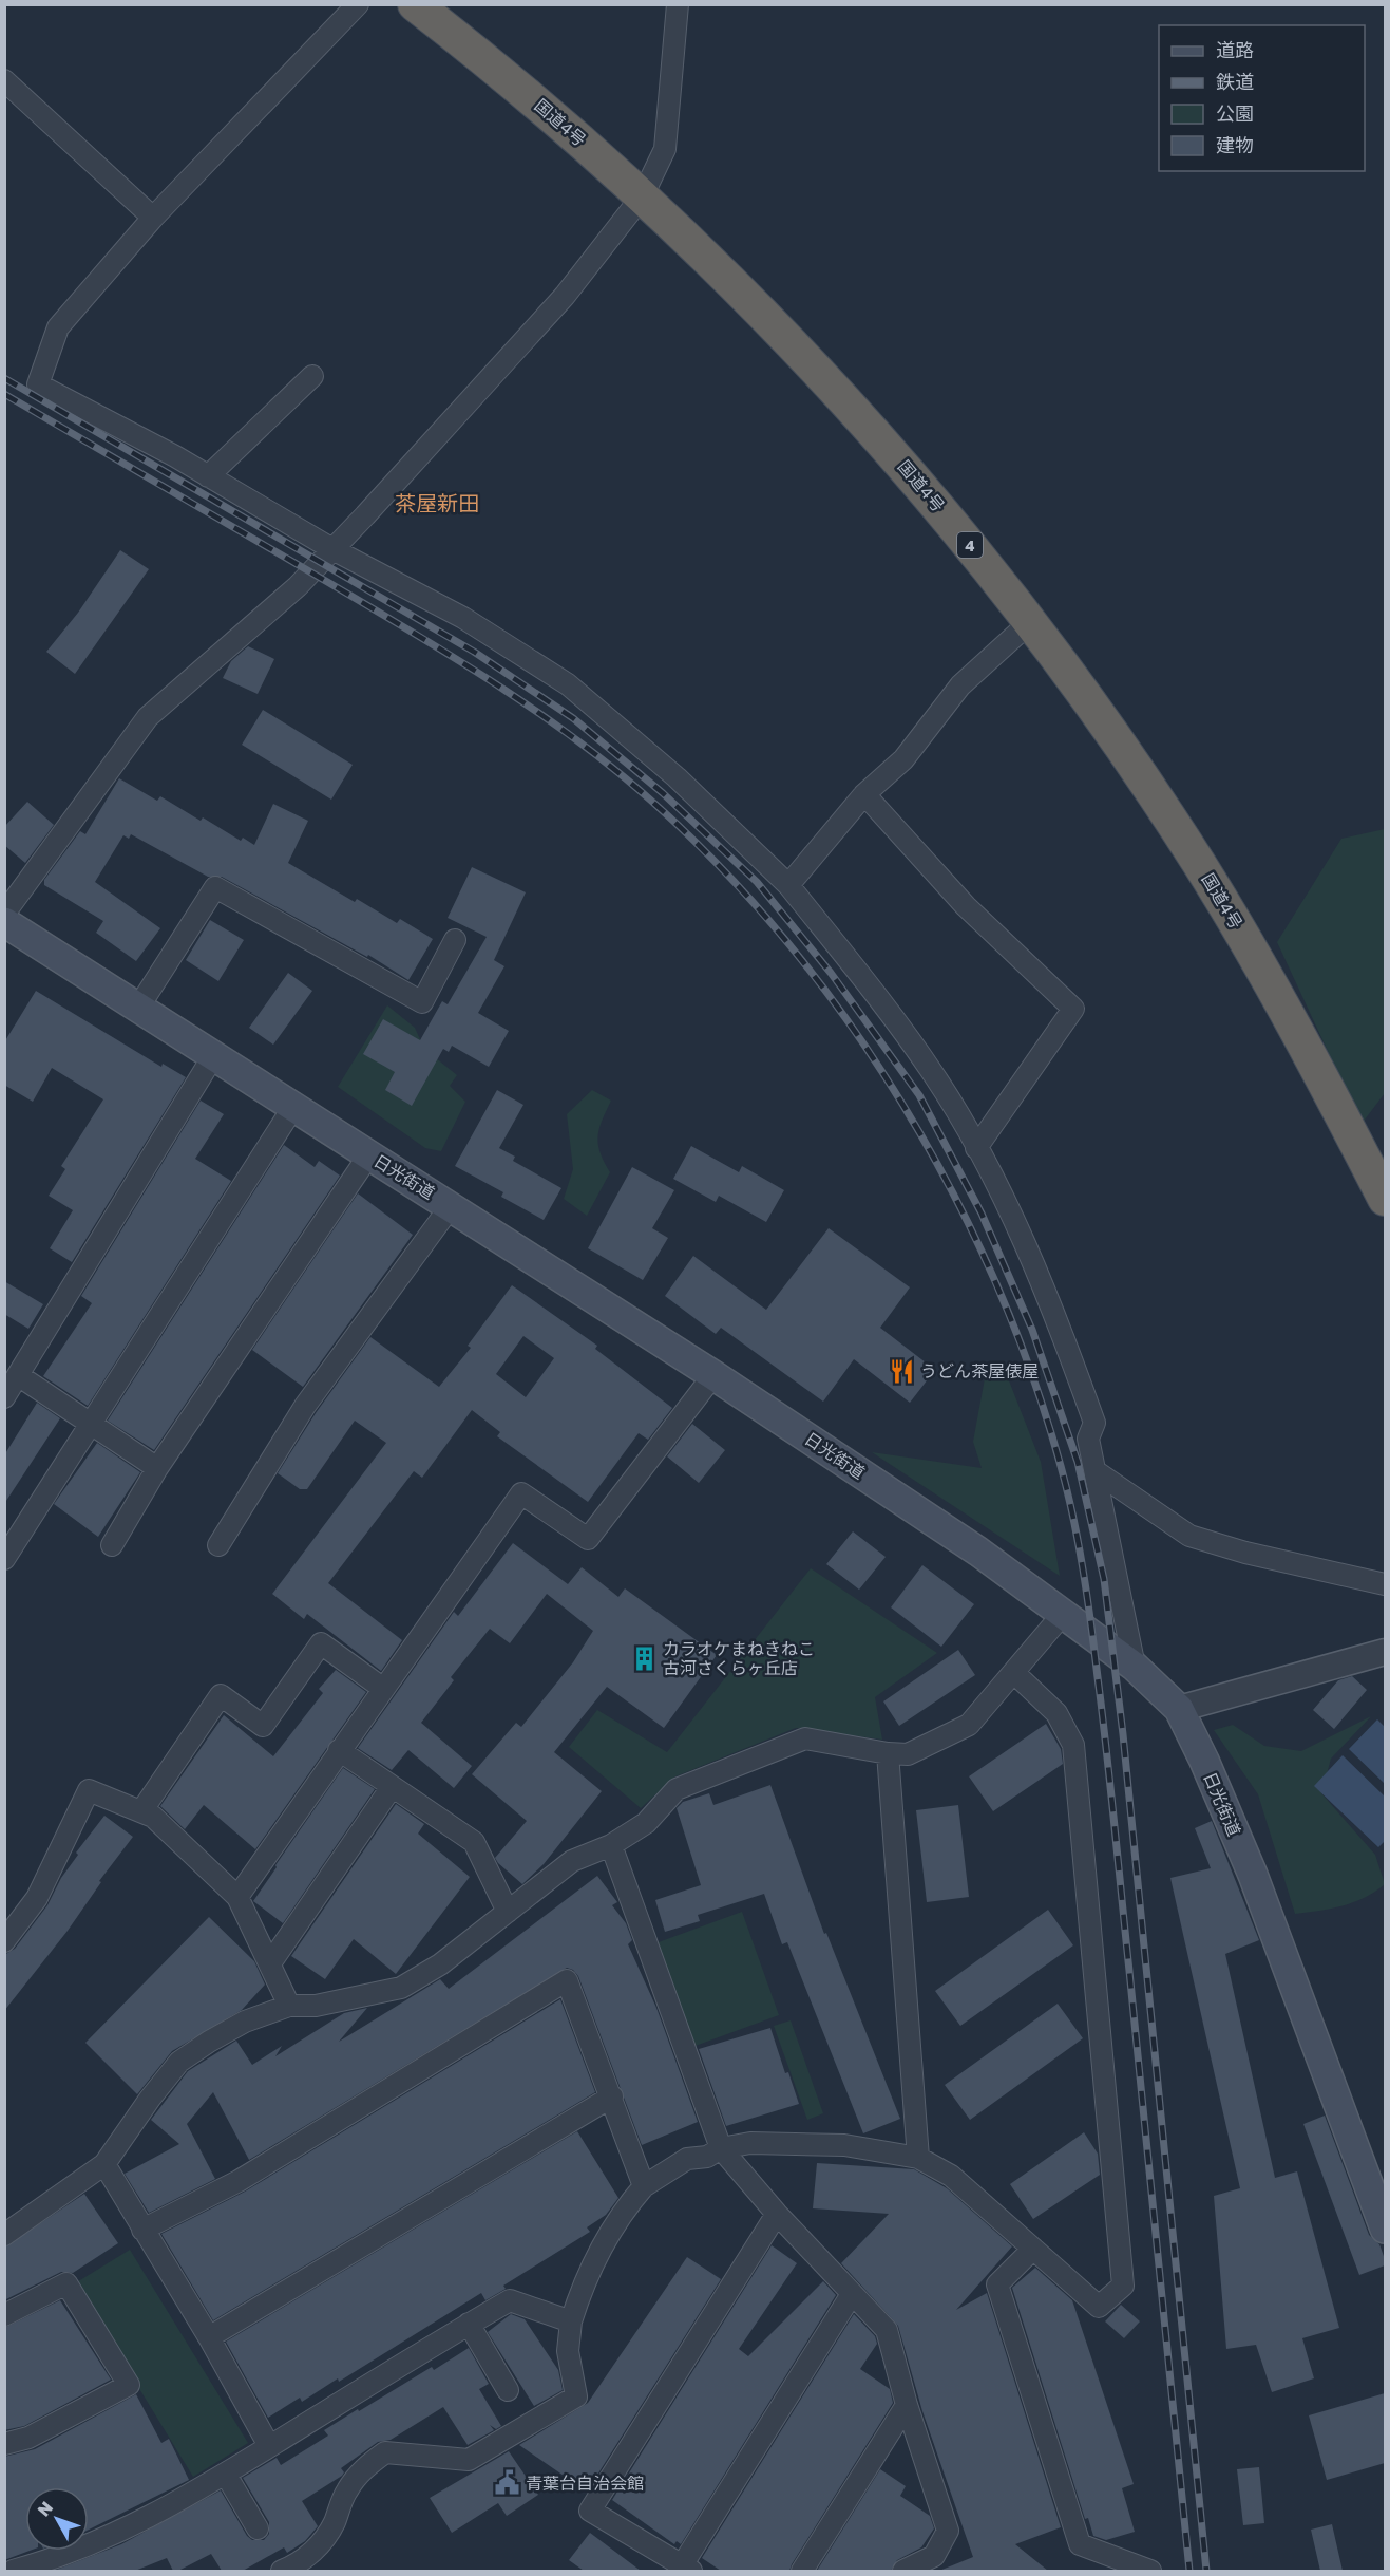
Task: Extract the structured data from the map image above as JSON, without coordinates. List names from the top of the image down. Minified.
{"streets":{"highway":["国道4号","4"],"main road":["日光街道"]},"districts":["茶屋新田"],"places":{"restaurant":["うどん茶屋俵屋"],"building":["カラオケまねきねこ 古河さくらヶ丘店"],"public building":["青葉台自治会館"]},"legend":["道路","鉄道","公園","建物"],"north":"top left"}
